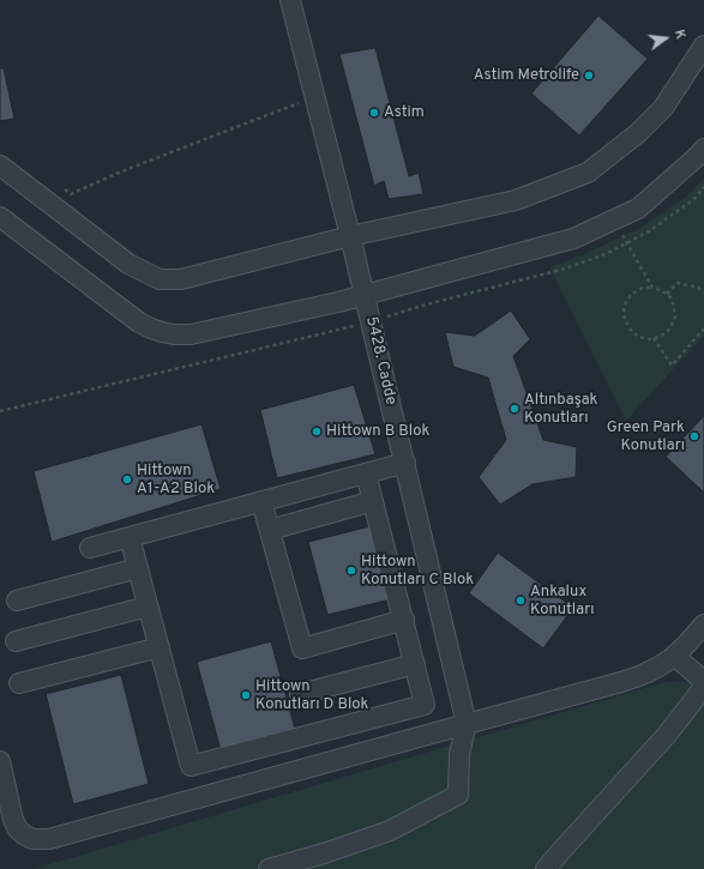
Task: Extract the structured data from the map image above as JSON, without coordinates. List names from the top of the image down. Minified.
{"streets":{"street":["5428. Cadde"]},"places":["Astim Metrolife","Astim","Altınbaşak Konutları","Hittown B Blok","Green Park Konutları","Hittown A1-A2 Blok","Hittown Konutları C Blok","Ankalux Konutları","Hittown Konutları D Blok"],"north":"right"}
